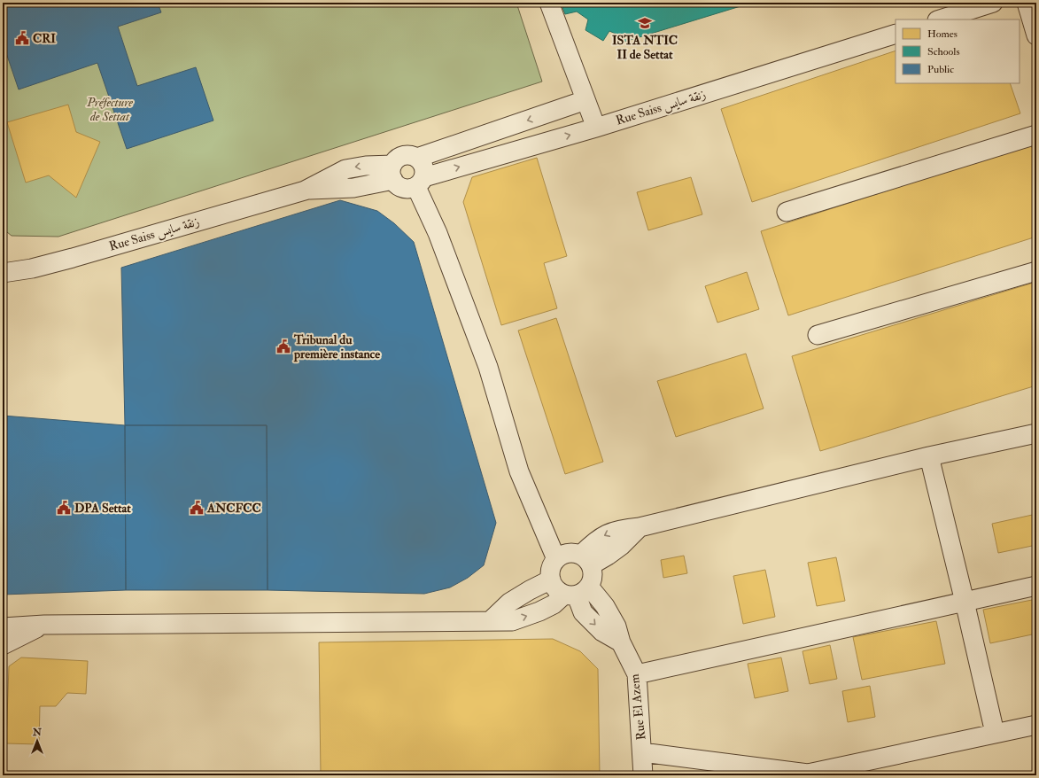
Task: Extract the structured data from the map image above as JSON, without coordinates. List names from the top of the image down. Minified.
{"streets":{"street":["Rue Saiss زنقة سايس","Rue El Azem"]},"parks":["Préfecture de Settat"],"places":{"school or university":["ISTA NTIC II de Settat"],"public building":["CRI","Tribunal du première instance","DPA Settat","ANCFCC"]},"legend":["Homes","Schools","Public"],"north":"top"}
